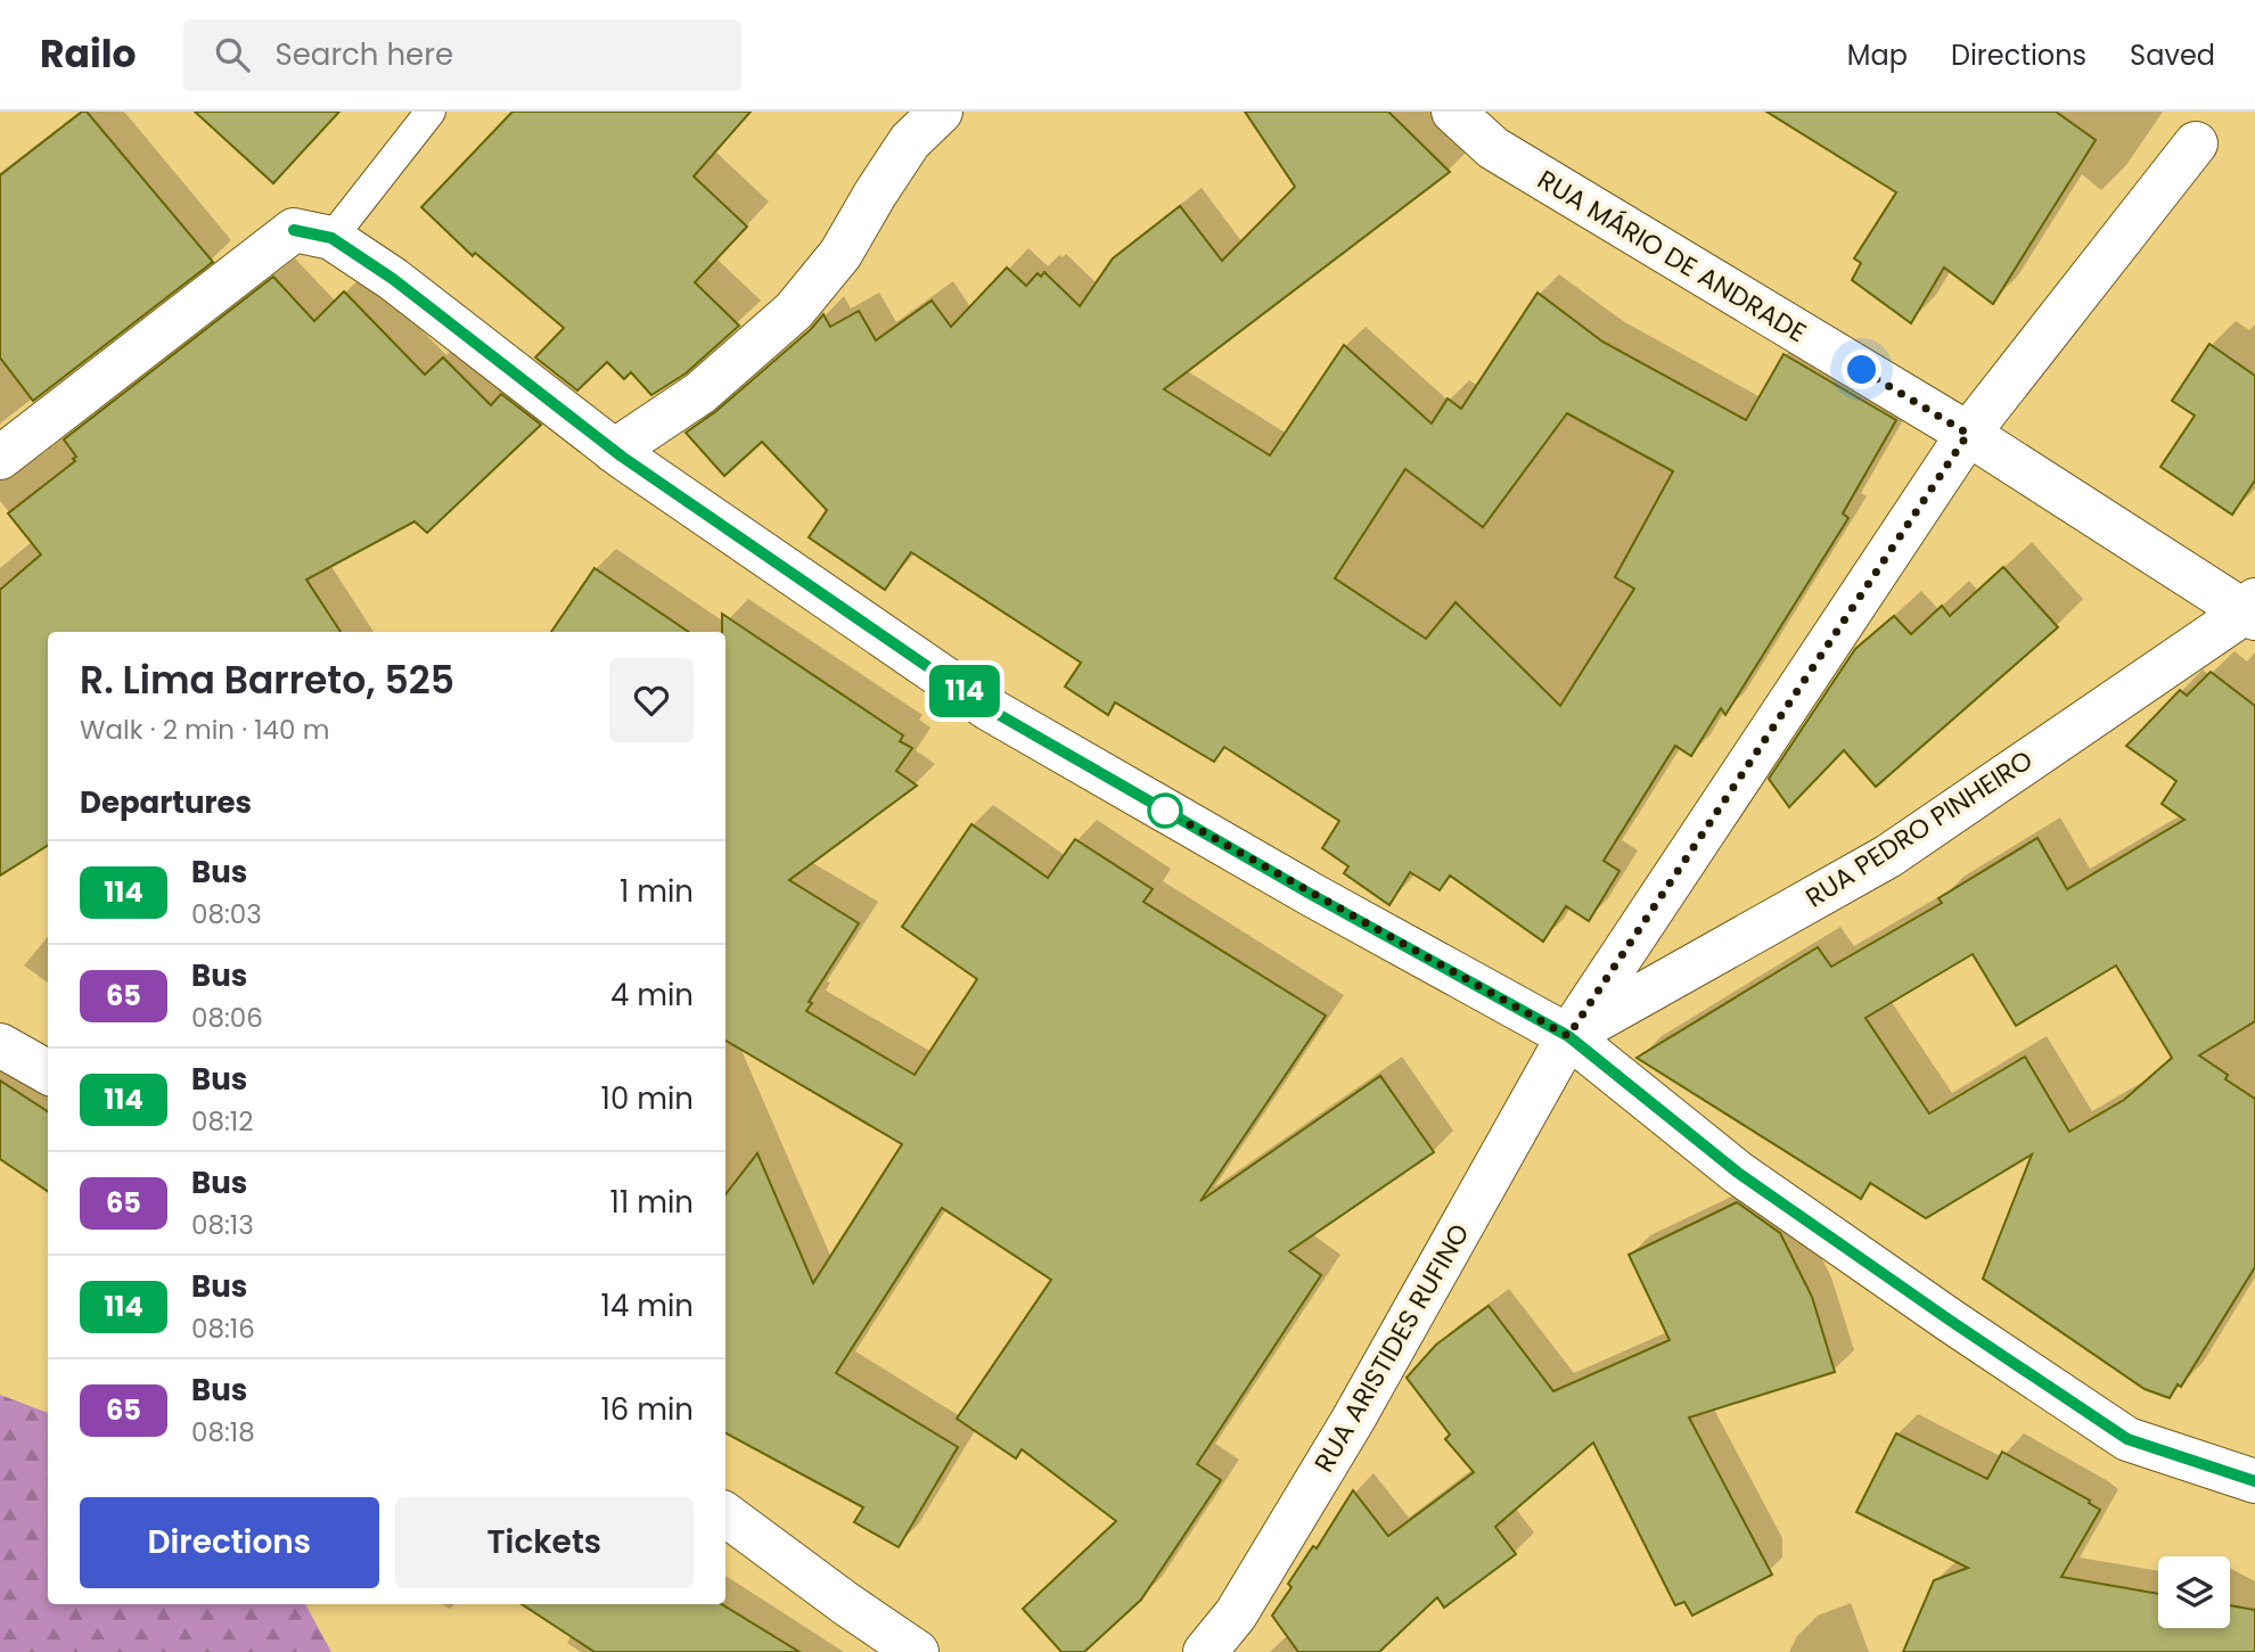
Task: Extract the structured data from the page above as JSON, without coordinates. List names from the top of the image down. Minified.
{"streets":{"street":["RUA MÁRIO DE ANDRADE","RUA PEDRO PINHEIRO","RUA ARISTIDES RUFINO"]},"crossings":[["RUA MÁRIO DE ANDRADE","RUA PEDRO PINHEIRO"],["RUA MÁRIO DE ANDRADE","RUA ARISTIDES RUFINO"],["RUA PEDRO PINHEIRO","RUA ARISTIDES RUFINO"]],"lines":["bus line 114"],"page":{"header":"Railo","search":"Search here","nav":["Map","Directions","Saved"],"on_map":"114","heading":[["R. Lima Barreto, 525","Walk · 2 min · 140 m"],"Departures"],"list":[{"mark":"114","name":"Bus","note":"08:03","value":"1 min"},{"mark":"65","name":"Bus","note":"08:06","value":"4 min"},{"mark":"114","name":"Bus","note":"08:12","value":"10 min"},{"mark":"65","name":"Bus","note":"08:13","value":"11 min"},{"mark":"114","name":"Bus","note":"08:16","value":"14 min"},{"mark":"65","name":"Bus","note":"08:18","value":"16 min"}],"buttons":["Directions","Tickets"]}}
